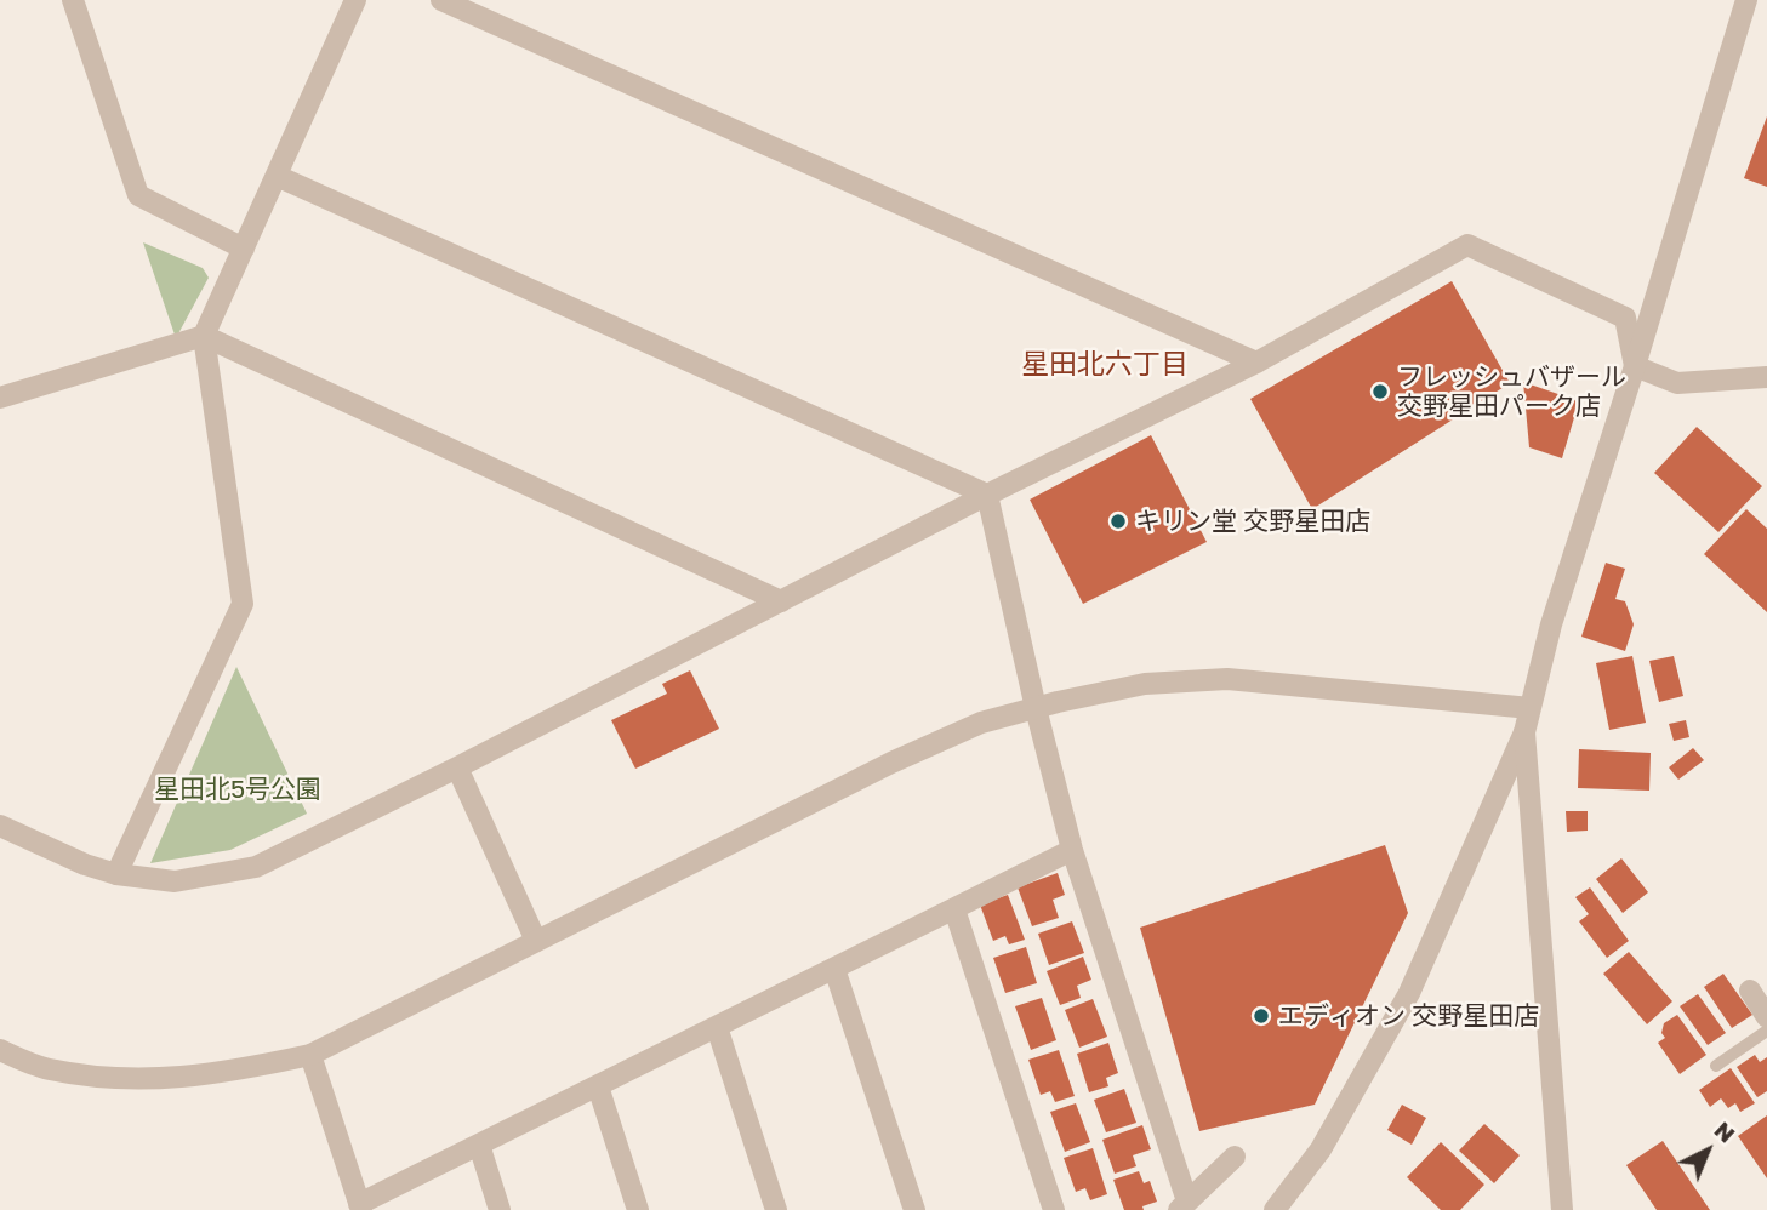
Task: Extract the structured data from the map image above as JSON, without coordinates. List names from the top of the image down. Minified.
{"districts":["星田北六丁目"],"parks":["星田北5号公園"],"places":["フレッシュバザール 交野星田パーク店","キリン堂 交野星田店","エディオン 交野星田店"],"north":"top right"}
